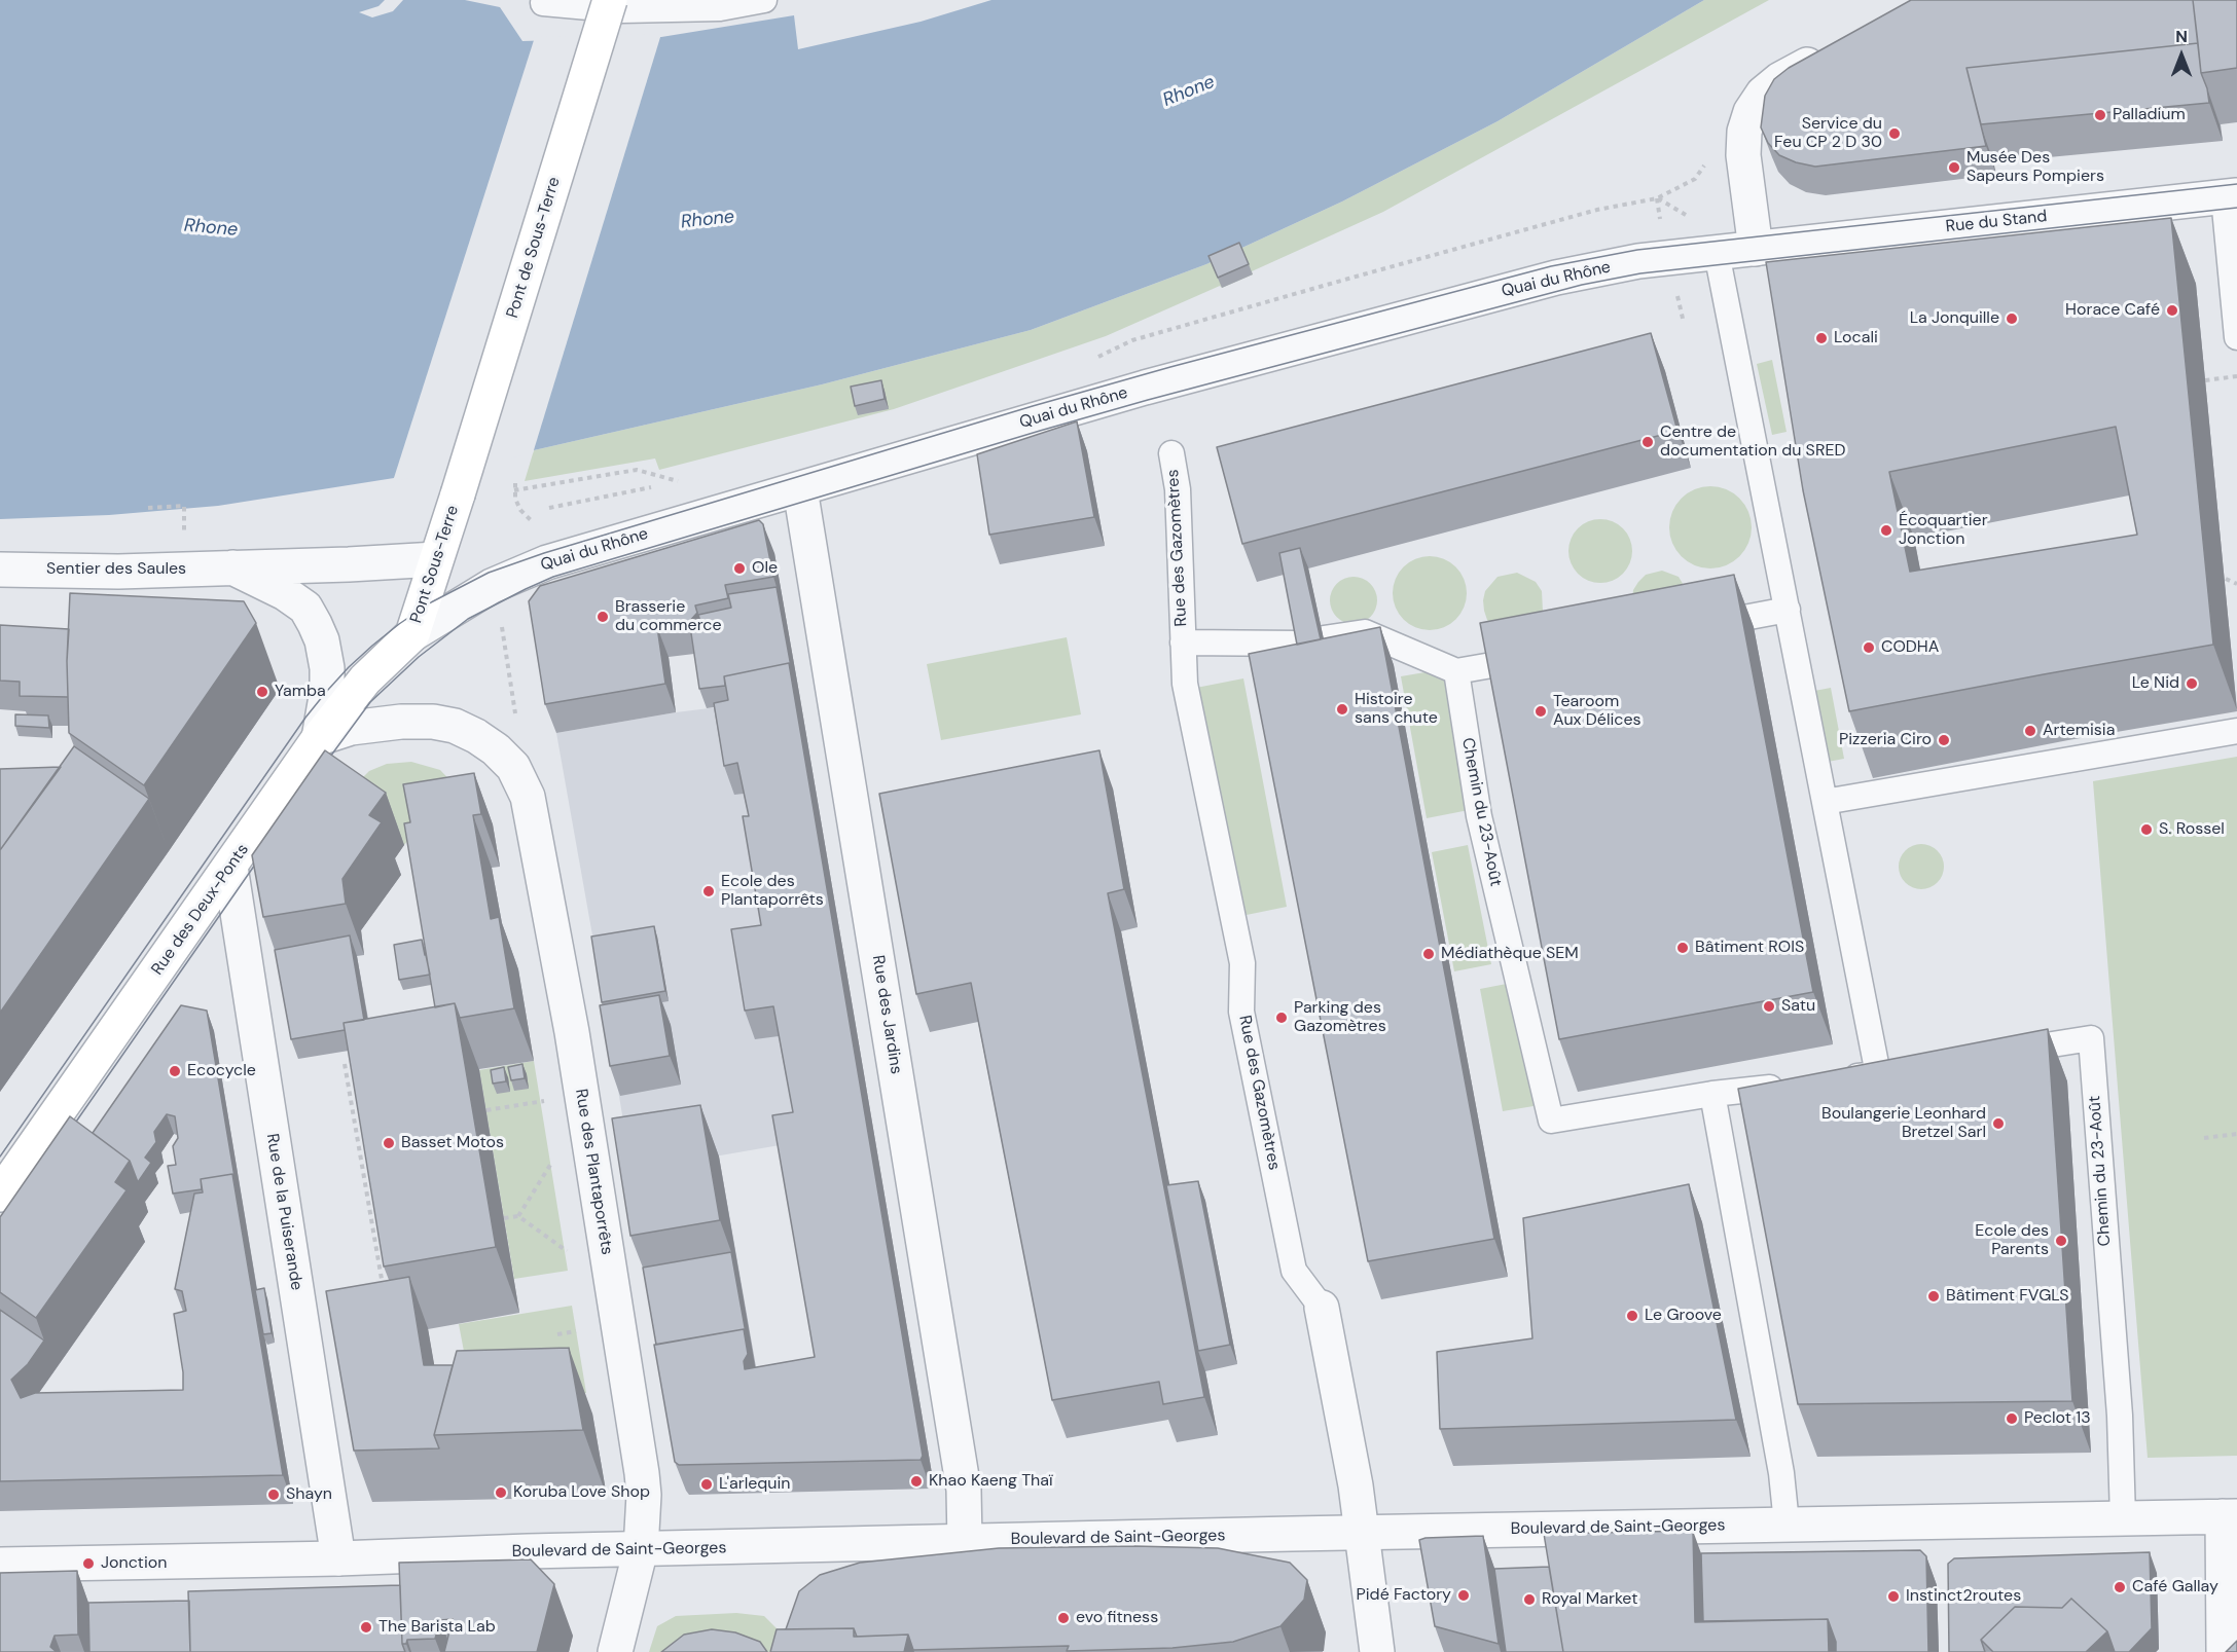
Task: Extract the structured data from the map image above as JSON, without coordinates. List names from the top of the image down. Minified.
{"streets":{"main road":["Pont de Sous-Terre","Pont Sous-Terre","Rue des Deux-Ponts"],"street":["Rue du Stand","Quai du Rhône","Rue des Gazomètres","Sentier des Saules","Chemin du 23-Août","Rue des Jardins","Rue des Plantaporrêts","Rue de la Puiserande","Boulevard de Saint-Georges"]},"crossings":[["Rue du Stand","Quai du Rhône"],["Pont de Sous-Terre","Pont Sous-Terre"],["Quai du Rhône","Pont Sous-Terre"],["Quai du Rhône","Rue des Deux-Ponts"],["Quai du Rhône","Rue des Jardins"],["Rue des Gazomètres","Chemin du 23-Août"],["Rue des Gazomètres","Boulevard de Saint-Georges"],["Pont Sous-Terre","Sentier des Saules"],["Pont Sous-Terre","Rue des Deux-Ponts"],["Sentier des Saules","Rue des Deux-Ponts"],["Sentier des Saules","Rue des Plantaporrêts"],["Chemin du 23-Août","Boulevard de Saint-Georges"],["Rue des Deux-Ponts","Rue des Plantaporrêts"],["Rue des Deux-Ponts","Rue de la Puiserande"],["Rue des Jardins","Boulevard de Saint-Georges"],["Rue des Plantaporrêts","Boulevard de Saint-Georges"],["Rue de la Puiserande","Boulevard de Saint-Georges"]],"water":["Rhone"],"places":["Palladium","Service du Feu CP 2 D 30","Musée Des Sapeurs Pompiers","Horace Café","La Jonquille","Locali","Centre de documentation du SRED","Écoquartier Jonction","Ole","Brasserie du commerce","CODHA","Le Nid","Yamba","Histoire sans chute","Tearoom Aux Délices","Artemisia","Pizzeria Ciro","S. Rossel","Ecole des Plantaporrêts","Bâtiment ROIS","Médiathèque SEM","Satu","Parking des Gazomètres","Ecocycle","Boulangerie Leonhard Bretzel Sarl","Basset Motos","Ecole des Parents","Bâtiment FVGLS","Le Groove","Peclot 13","Khao Kaeng Thaï","L'arlequin","Koruba Love Shop","Shayn","Jonction","Café Gallay","Pidé Factory","Instinct2routes","Royal Market","evo fitness","The Barista Lab"],"north":"top"}
